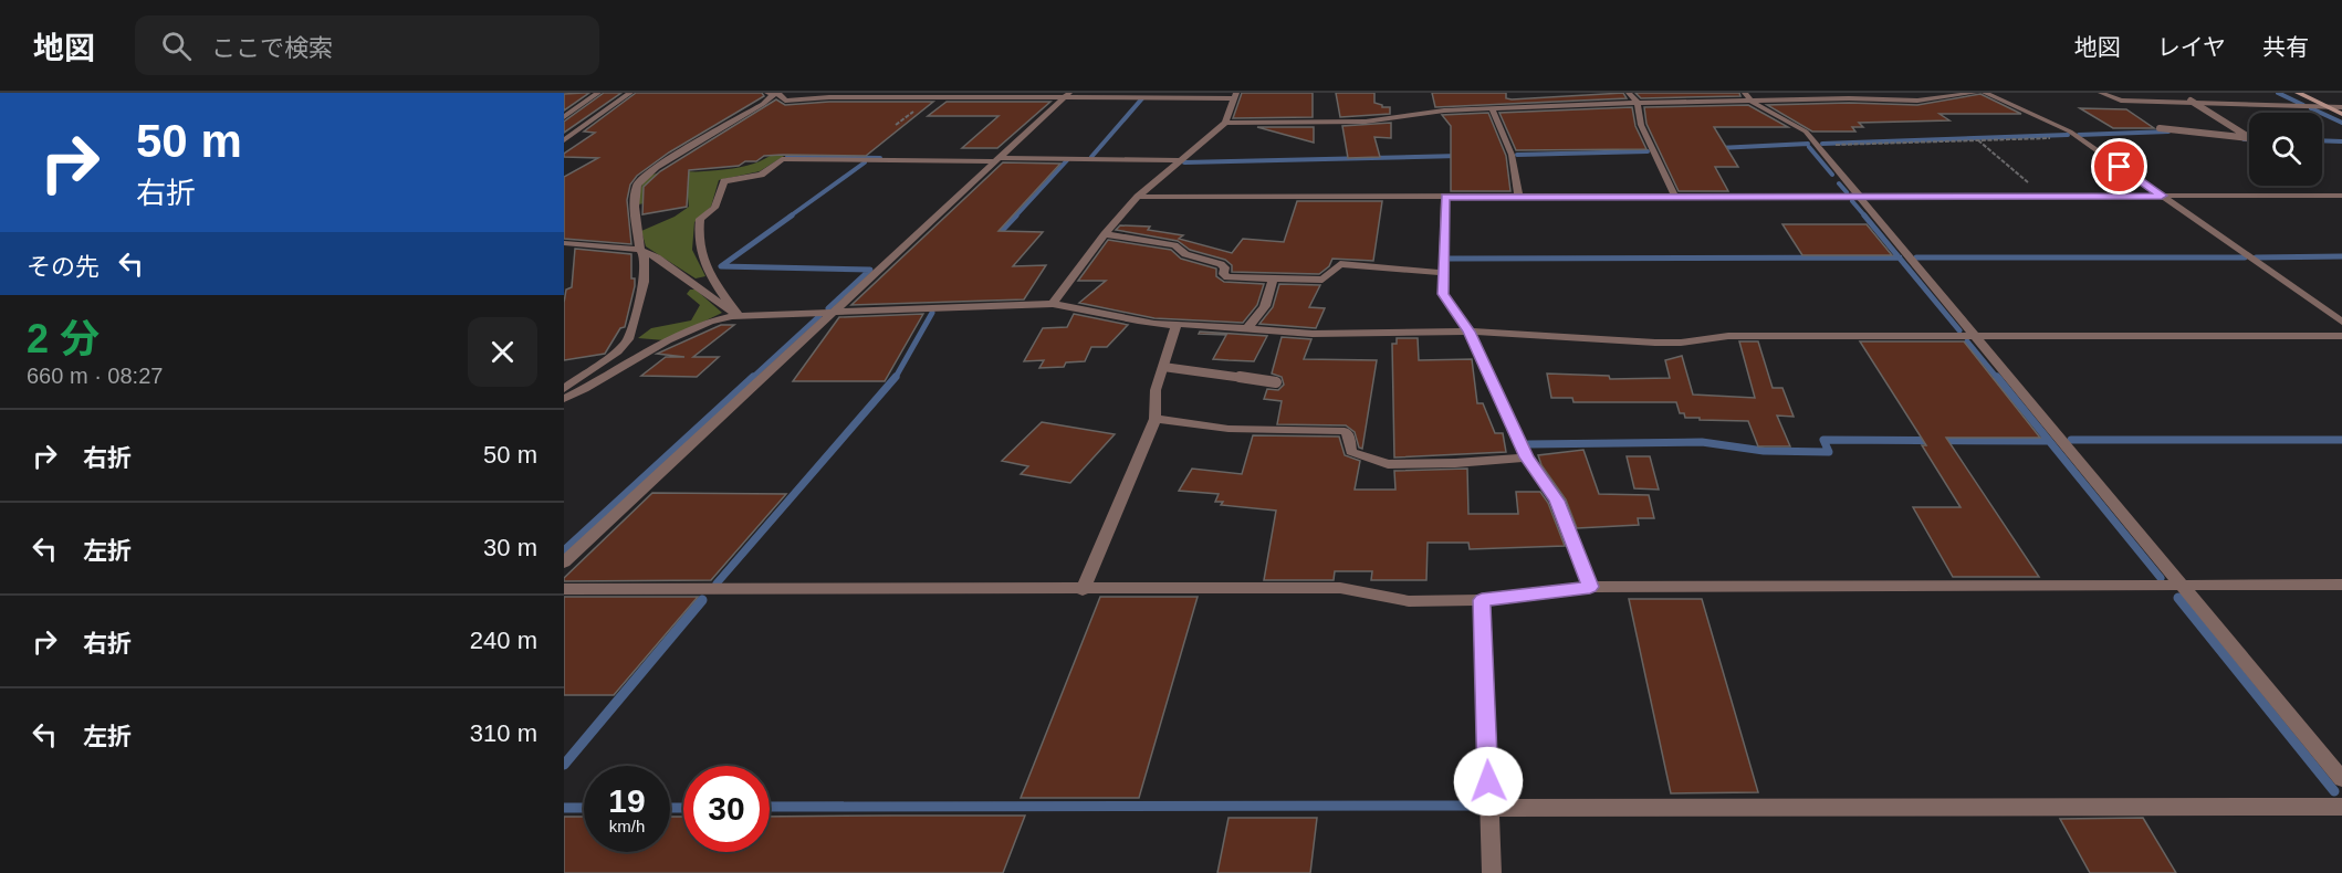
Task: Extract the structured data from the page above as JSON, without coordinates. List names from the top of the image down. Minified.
{"page":{"header":"地図","search":"ここで検索","nav":["地図","レイヤ","共有"],"turn":["50 m","右折"],"then":"その先","heading":["2 分","660 m · 08:27"],"list":[{"name":"右折","value":"50 m"},{"name":"左折","value":"30 m"},{"name":"右折","value":"240 m"},{"name":"左折","value":"310 m"}],"speed":"19 km/h","limit":"30"}}
